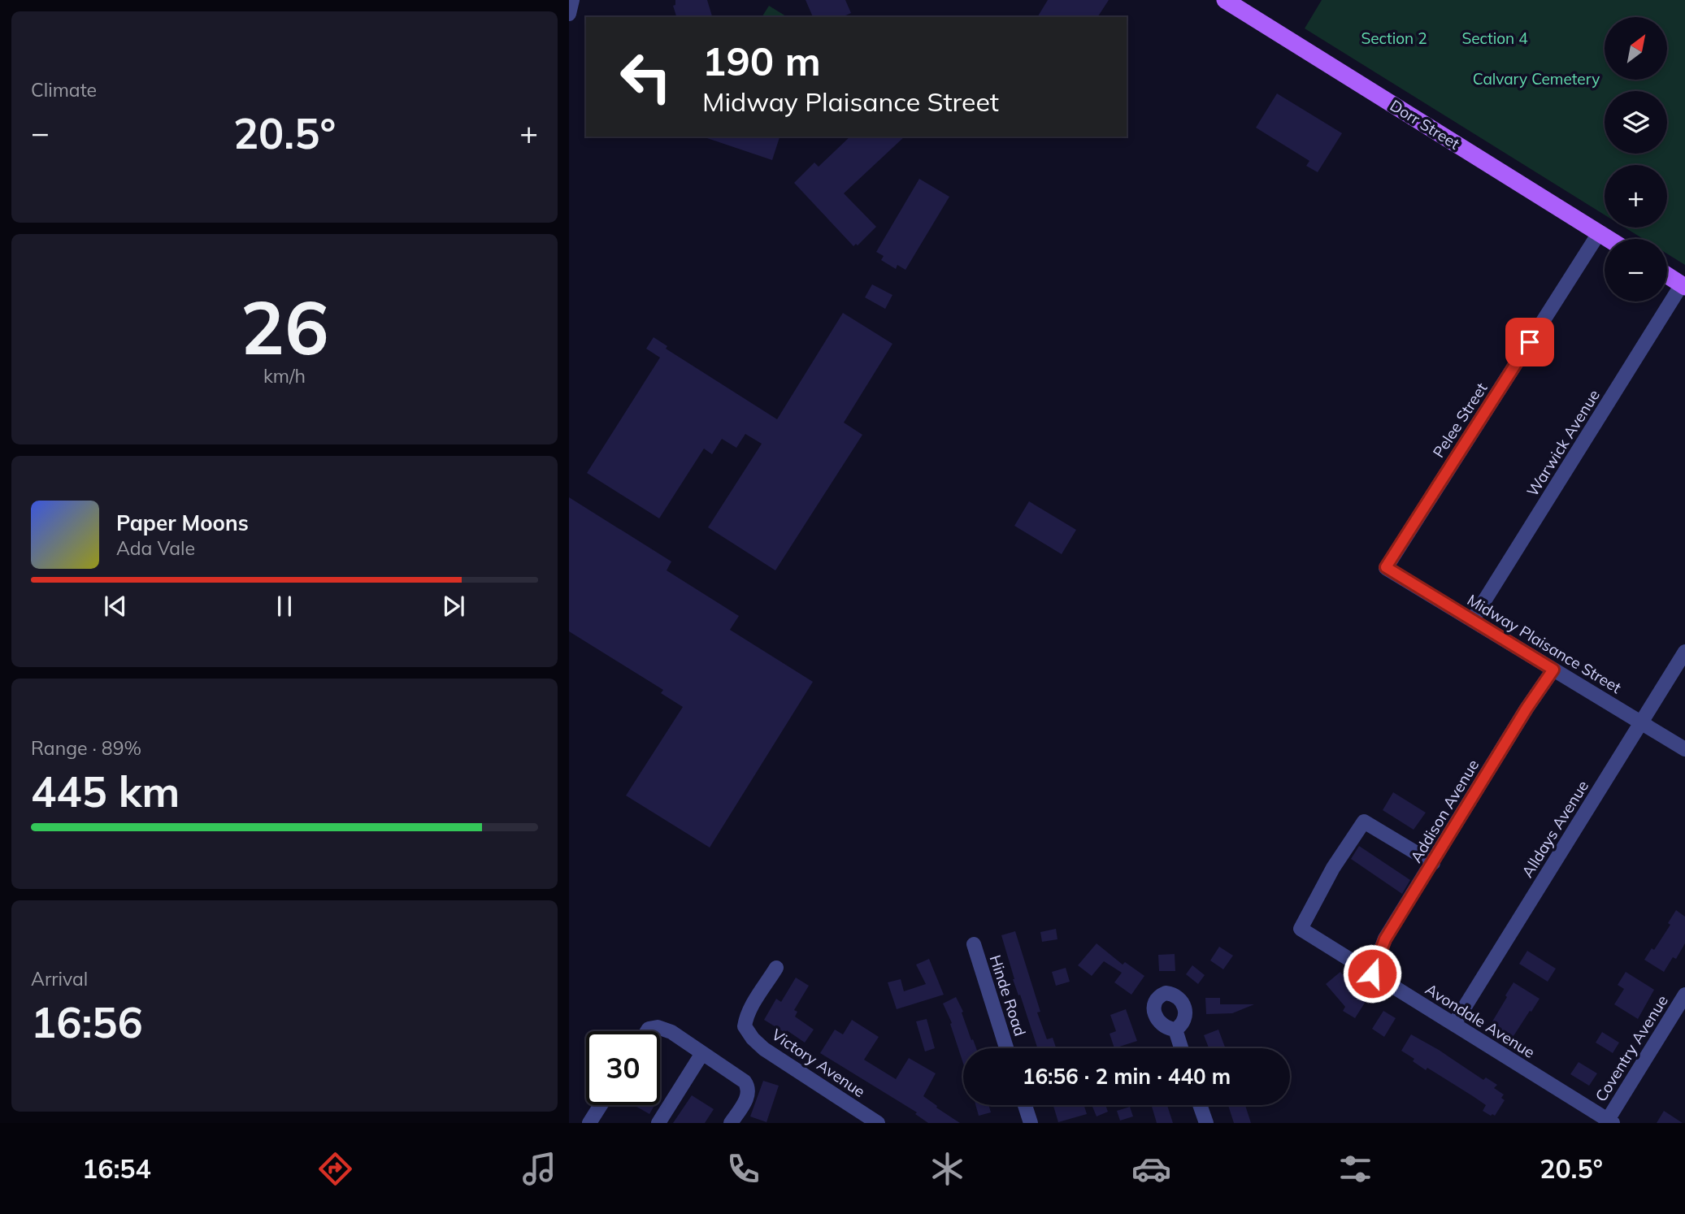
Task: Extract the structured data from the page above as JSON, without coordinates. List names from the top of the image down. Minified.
{"streets":{"main road":["Dorr Street"],"street":["Pelee Street","Warwick Avenue","Midway Plaisance Street","Addison Avenue","Alldays Avenue","Hinde Road","Avondale Avenue","Coventry Avenue","Victory Avenue"]},"crossings":[["Dorr Street","Pelee Street"],["Pelee Street","Midway Plaisance Street"],["Warwick Avenue","Midway Plaisance Street"],["Midway Plaisance Street","Addison Avenue"],["Midway Plaisance Street","Alldays Avenue"],["Addison Avenue","Avondale Avenue"],["Alldays Avenue","Avondale Avenue"],["Avondale Avenue","Coventry Avenue"]],"parks":["Section 2","Section 4","Calvary Cemetery"],"north":"top right","page":{"tile":["Climate",["26","km/h"],["Range · 89%","445 km"],["Arrival","16:56"]],"map_buttons":["+","−"],"turn":["190 m","Midway Plaisance Street"],"heat":["−","20.5°","+"],"song":["Paper Moons","Ada Vale"],"limit":"30","trip":"16:56 · 2 min · 440 m","tabs":["16:54","20.5°"]}}
